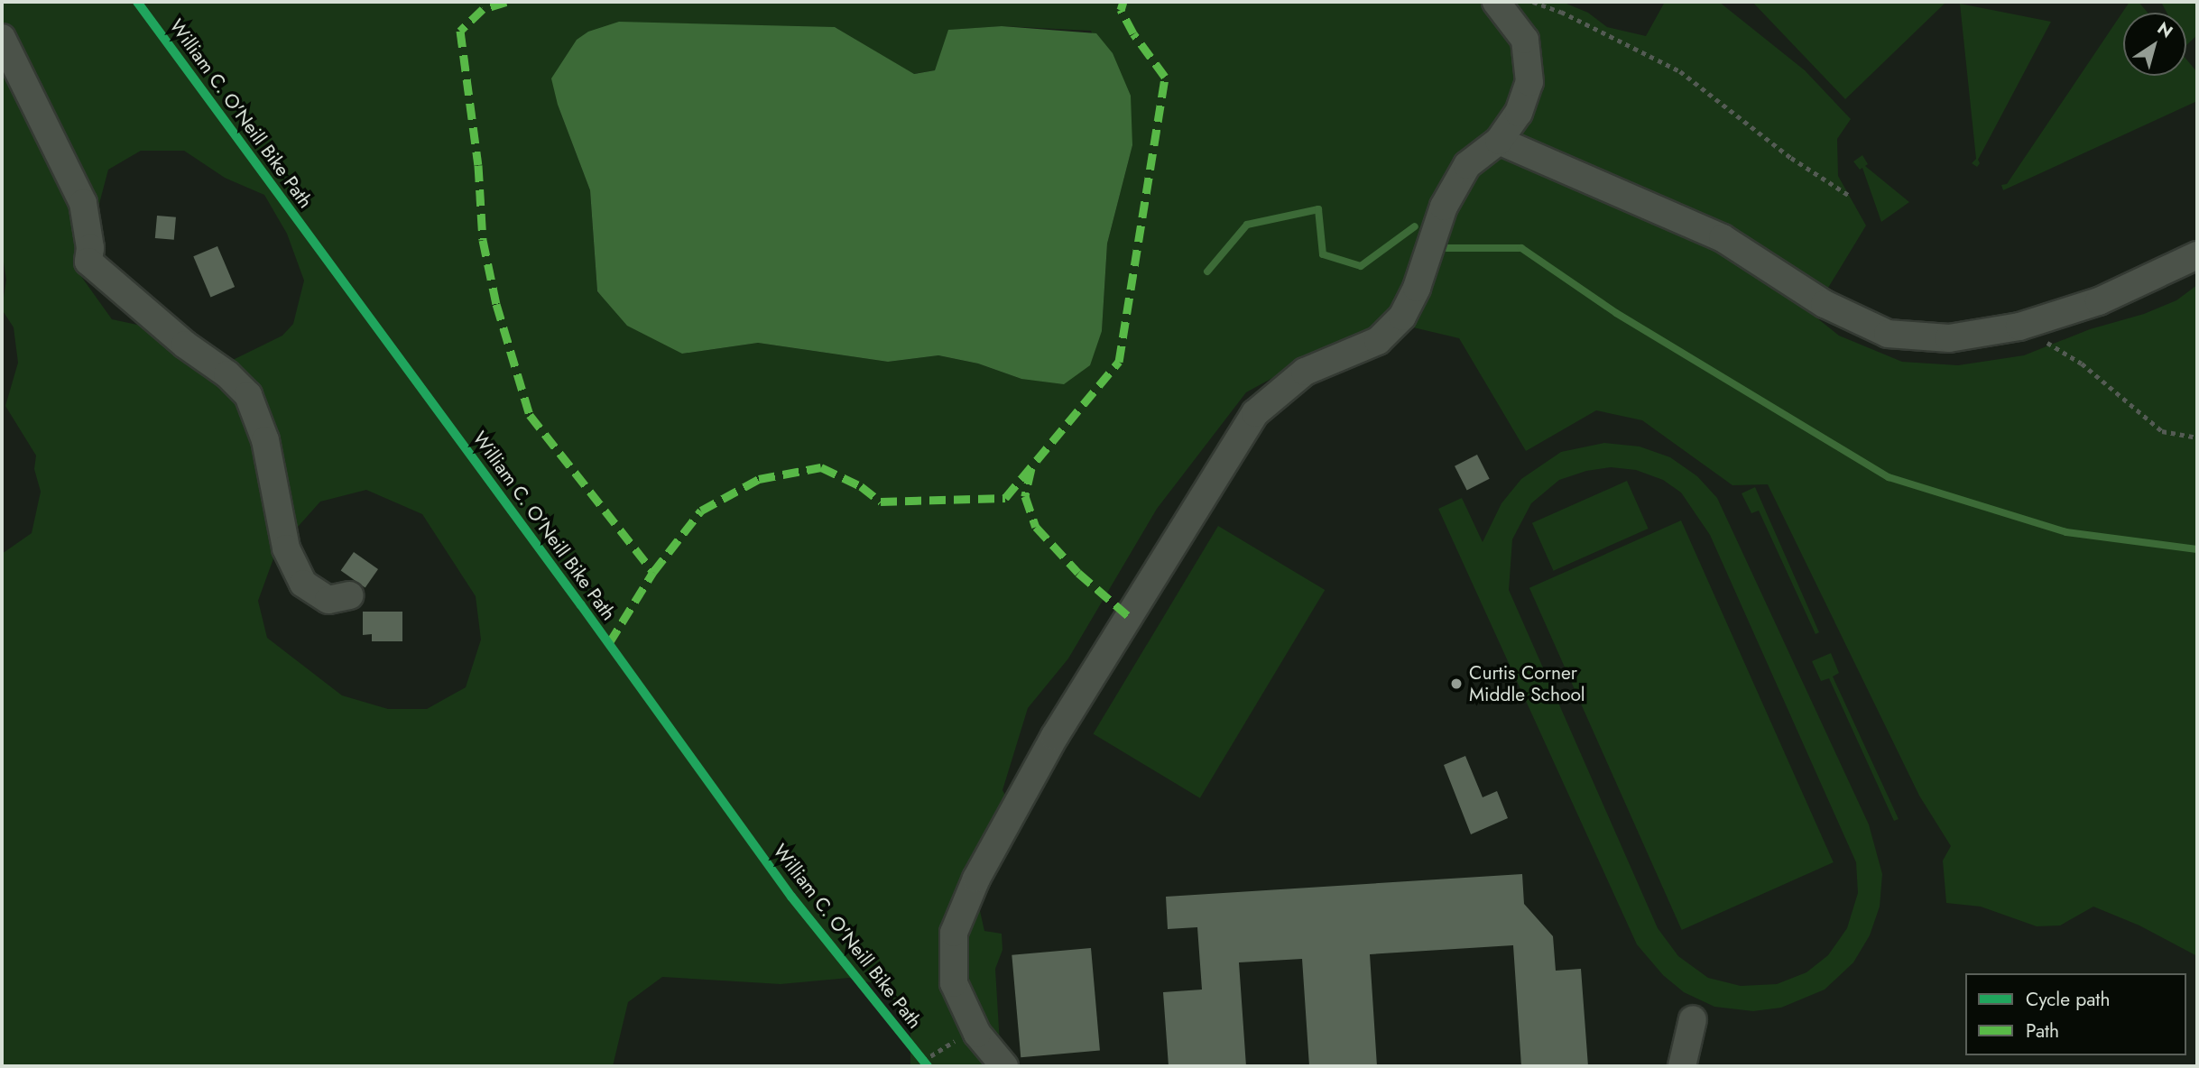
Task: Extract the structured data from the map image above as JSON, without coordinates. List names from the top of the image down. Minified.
{"streets":{"cycle path":["William C. O'Neill Bike Path"]},"places":["Curtis Corner Middle School"],"legend":["Cycle path","Path"],"north":"top right"}
